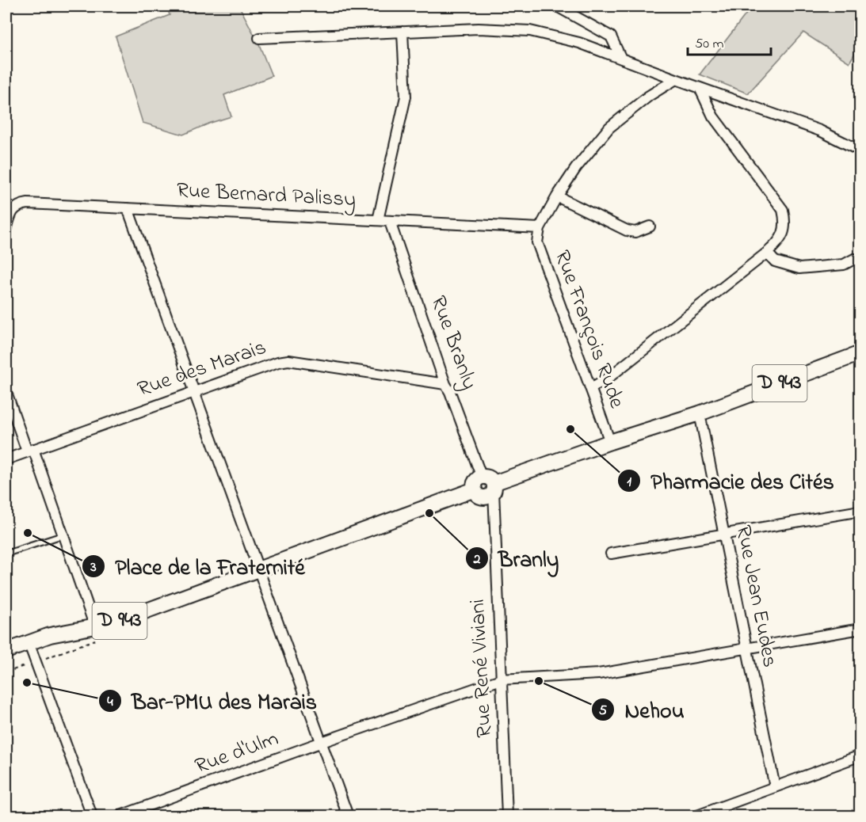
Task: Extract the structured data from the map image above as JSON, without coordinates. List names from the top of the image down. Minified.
{"streets":{"main road":["D 943"],"street":["Rue Bernard Palissy","Rue François Rude","Rue Branly","Rue des Marais","Rue Jean Eudes","Rue René Viviani","Rue d'Ulm"]},"crossings":[["Rue Bernard Palissy","Rue François Rude"],["Rue Bernard Palissy","Rue Branly"],["Rue François Rude","D 943"],["Rue Branly","Rue des Marais"],["Rue Branly","D 943"],["Rue Branly","Rue René Viviani"],["D 943","Rue Jean Eudes"],["D 943","Rue René Viviani"],["Rue Jean Eudes","Rue d'Ulm"],["Rue René Viviani","Rue d'Ulm"]],"places":["Pharmacie des Cités","Branly","Place de la Fraternité","Nehou","Bar-PMU des Marais"],"scale_bar":"50 m"}
